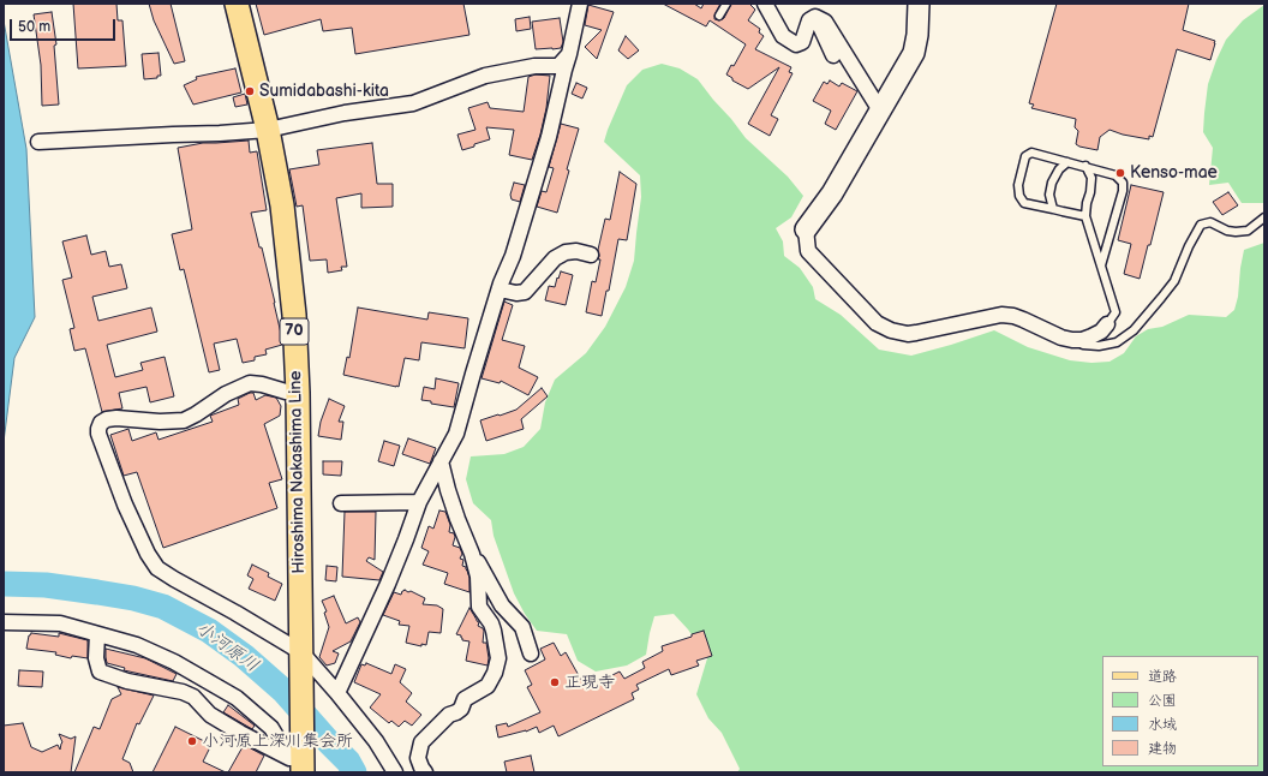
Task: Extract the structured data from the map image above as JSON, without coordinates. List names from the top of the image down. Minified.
{"streets":{"main road":["70","Hiroshima Nakashima Line"]},"water":["小河原川"],"places":["Sumidabashi-kita","Kenso-mae","正現寺","小河原上深川集会所"],"legend":["道路","公園","水域","建物"],"scale_bar":"50 m"}
